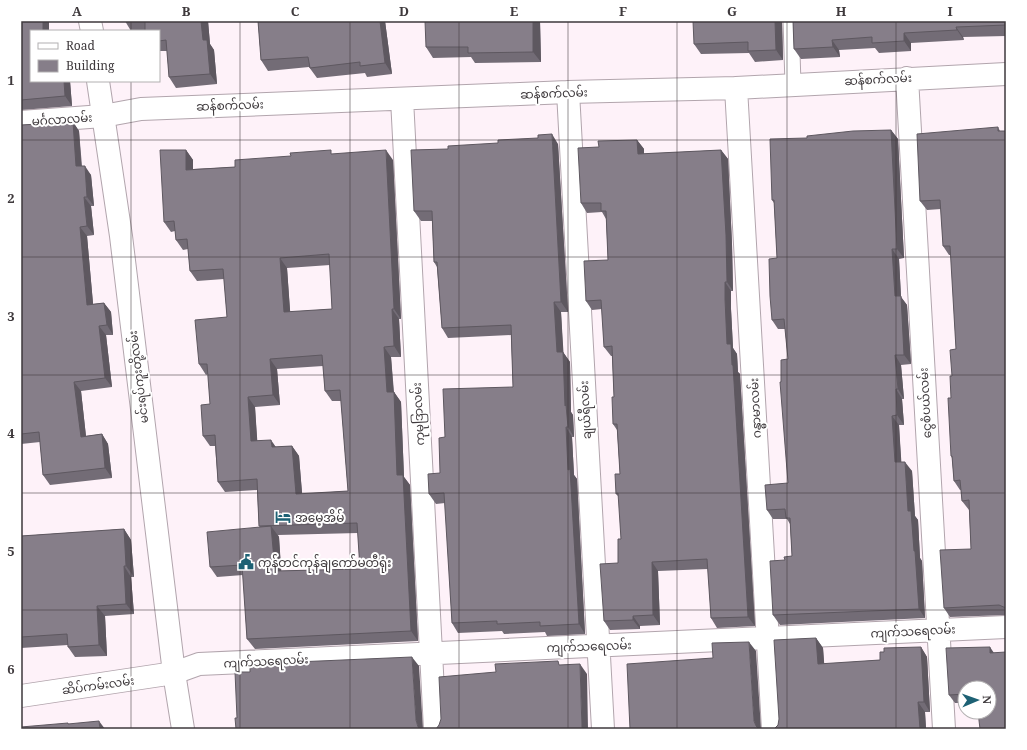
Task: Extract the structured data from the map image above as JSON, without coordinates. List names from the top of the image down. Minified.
{"streets":{"street":["ဆန်စက်လမ်း","မင်္ဂလာလမ်း","မင်းရပ်ကူးတို့လမ်း","ငွေစံပယ်လမ်း","ဂန္ဓာမာလမ်း","ချယ်ရီလမ်း","ကုမုဒြာလမ်း","ကျက်သရေလမ်း","ဆိပ်ကမ်းလမ်း"]},"crossings":[["ဆန်စက်လမ်း","မင်္ဂလာလမ်း"],["ဆန်စက်လမ်း","မင်းရပ်ကူးတို့လမ်း"],["ဆန်စက်လမ်း","ငွေစံပယ်လမ်း"],["ဆန်စက်လမ်း","ဂန္ဓာမာလမ်း"],["ဆန်စက်လမ်း","ချယ်ရီလမ်း"],["ဆန်စက်လမ်း","ကုမုဒြာလမ်း"],["မင်္ဂလာလမ်း","မင်းရပ်ကူးတို့လမ်း"],["မင်းရပ်ကူးတို့လမ်း","ကျက်သရေလမ်း"],["မင်းရပ်ကူးတို့လမ်း","ဆိပ်ကမ်းလမ်း"],["ငွေစံပယ်လမ်း","ကျက်သရေလမ်း"],["ဂန္ဓာမာလမ်း","ကျက်သရေလမ်း"],["ချယ်ရီလမ်း","ကျက်သရေလမ်း"],["ကုမုဒြာလမ်း","ကျက်သရေလမ်း"],["ကျက်သရေလမ်း","ဆိပ်ကမ်းလမ်း"]],"places":{"hotel":["အမေ့အိမ်"],"public building":["ကုန်တင်ကုန်ချကော်မတီရုံး"]},"legend":["Road","Building"],"north":"right","grid":{"columns":["A","B","C","D","E","F","G","H","I"],"rows":["1","2","3","4","5","6"]}}
